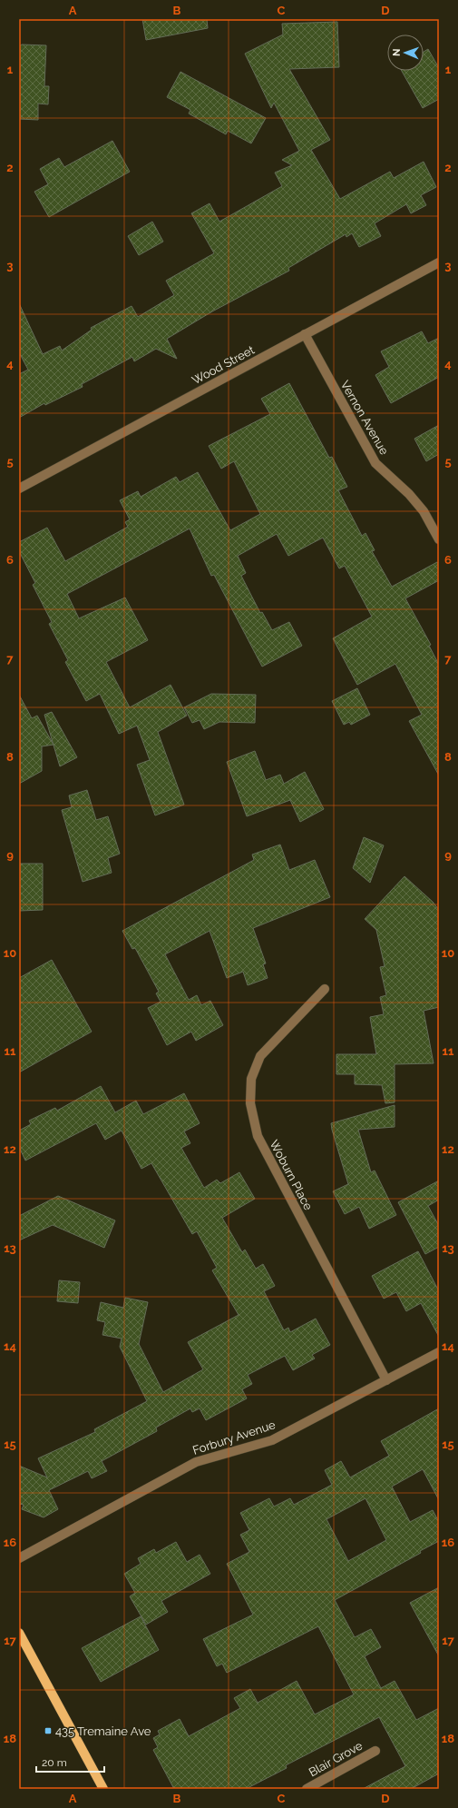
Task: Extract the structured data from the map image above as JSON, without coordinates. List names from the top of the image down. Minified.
{"streets":{"street":["Wood Street","Vernon Avenue","Woburn Place","Forbury Avenue","Blair Grove"]},"crossings":[["Wood Street","Vernon Avenue"],["Woburn Place","Forbury Avenue"]],"places":{"transit":["435 Tremaine Ave"]},"scale_bar":"20 m","north":"left","grid":{"columns":["A","B","C","D"],"rows":["1","2","3","4","5","6","7","8","9","10","11","12","13","14","15","16","17","18"]}}
